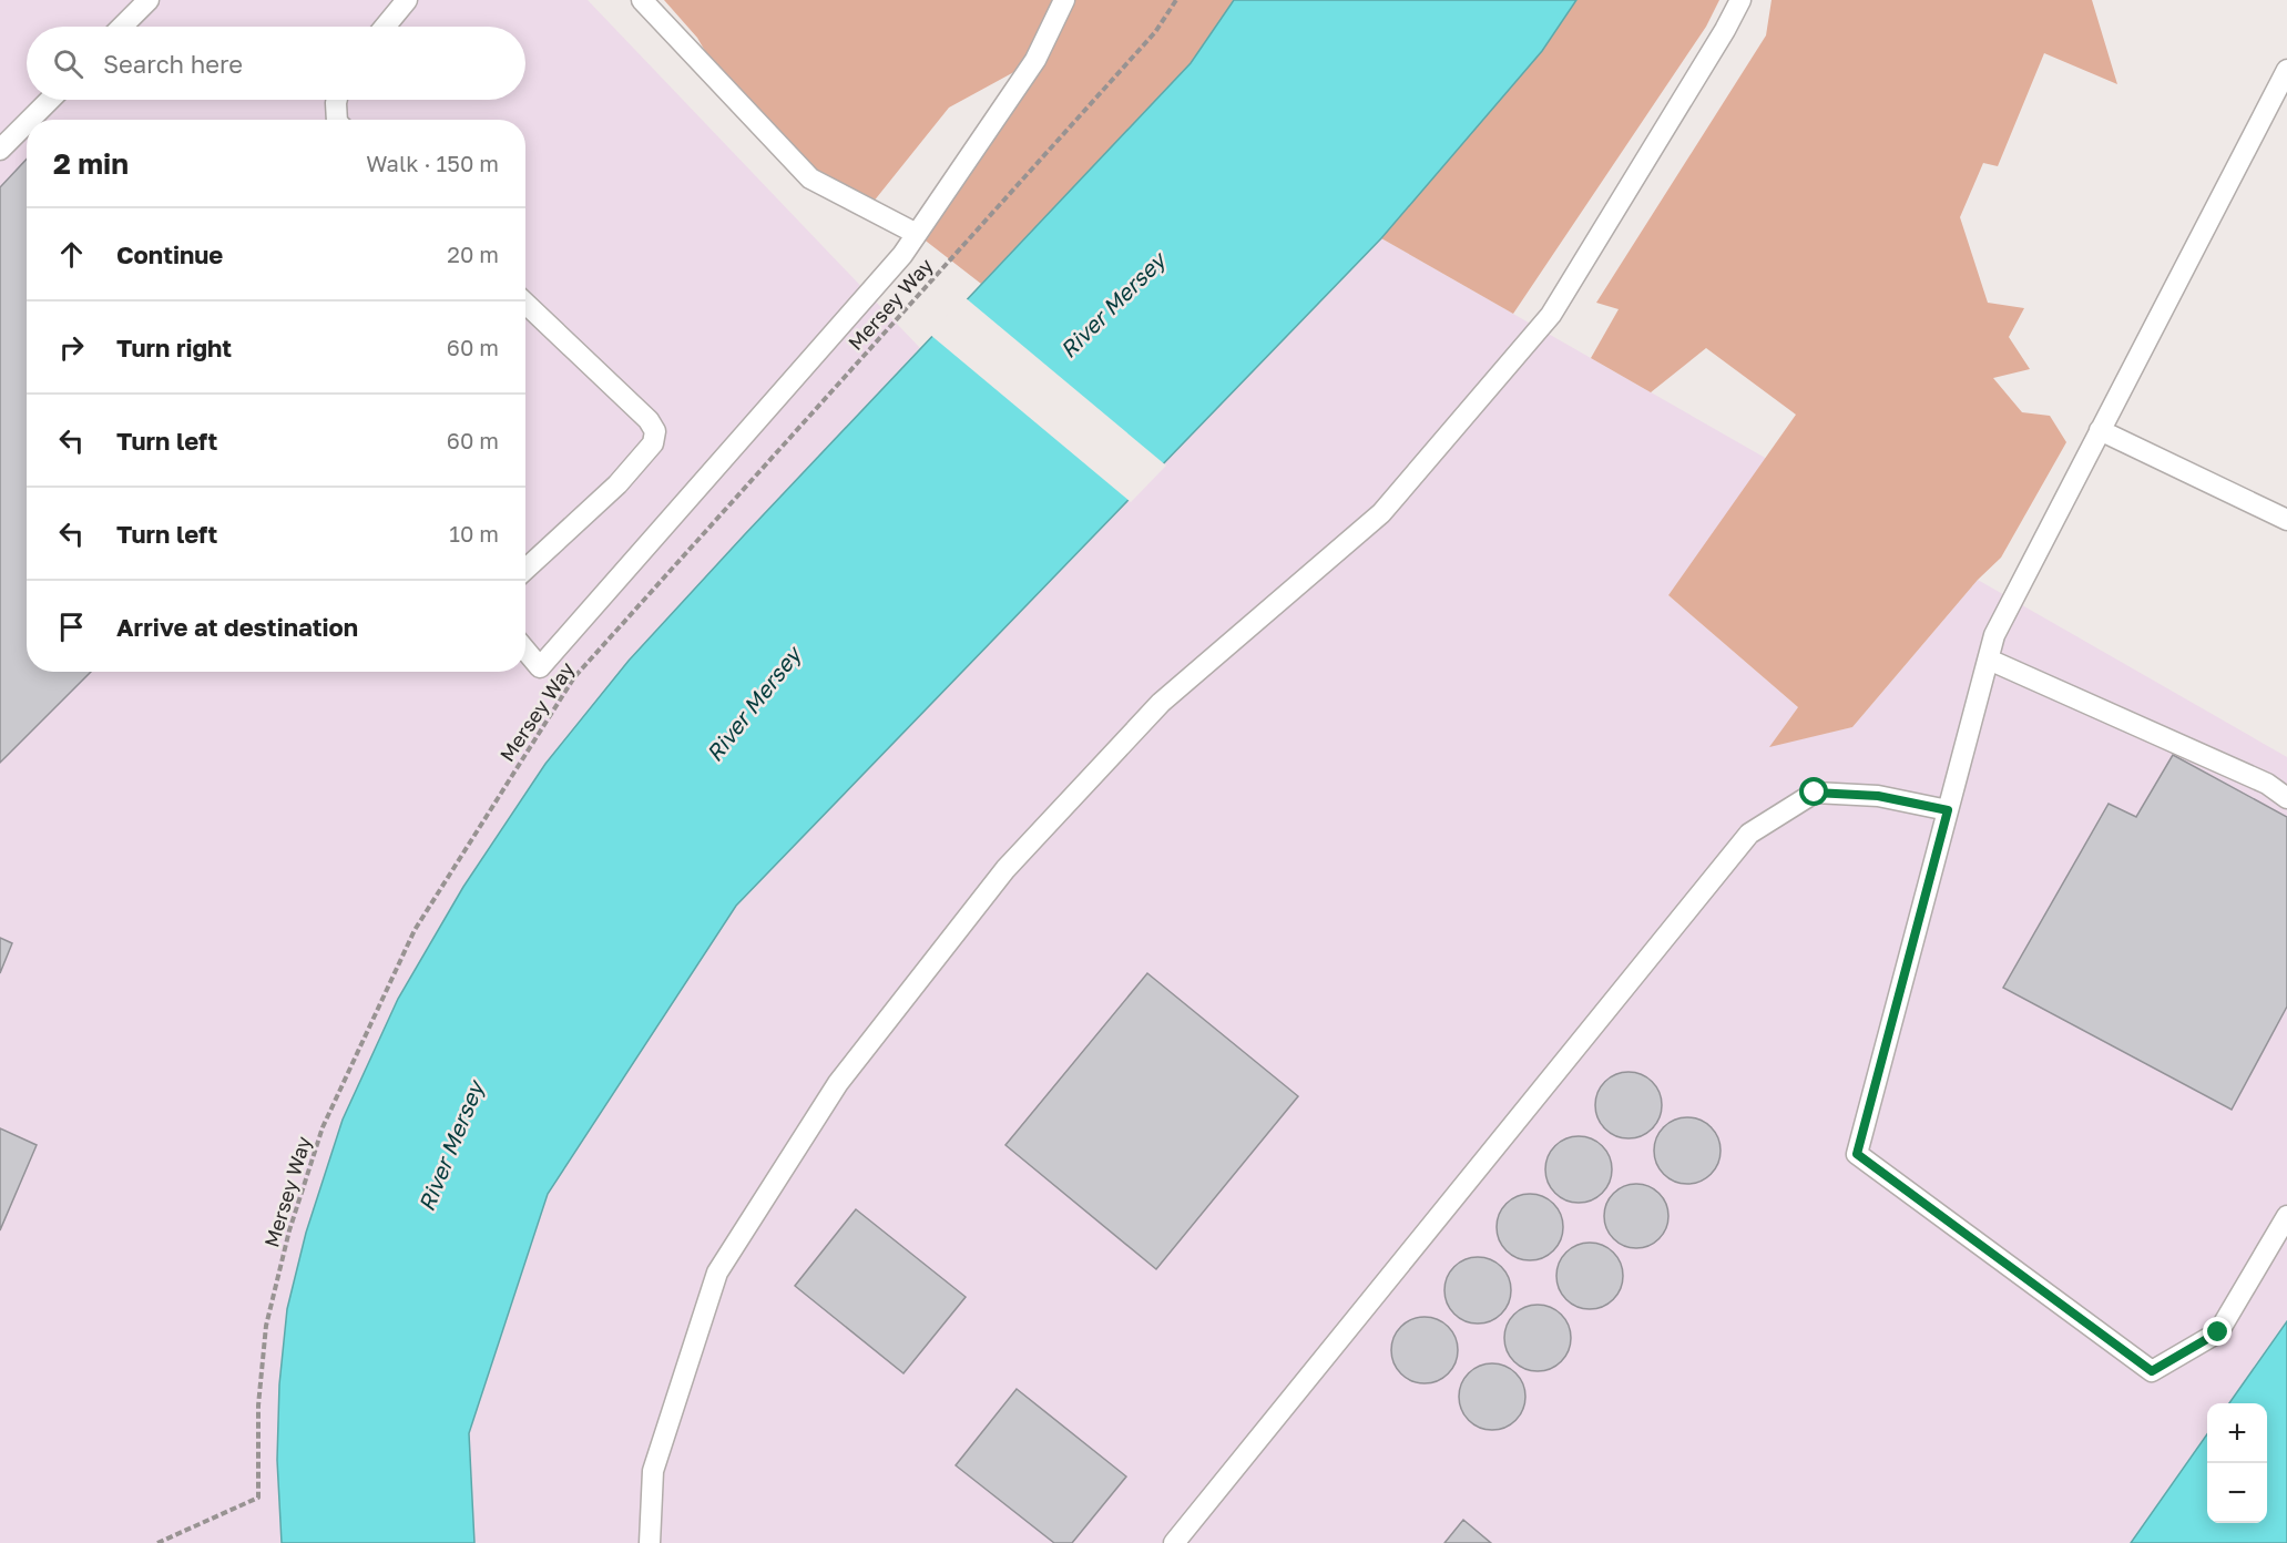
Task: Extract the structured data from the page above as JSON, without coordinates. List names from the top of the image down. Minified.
{"streets":{"path":["Mersey Way"]},"water":["River Mersey"],"page":{"search":"Search here","heading":["2 min","Walk · 150 m"],"list":[["Continue","20 m"],["Turn right","60 m"],["Turn left","60 m"],["Turn left","10 m"],"Arrive at destination"],"map_buttons":["+","−"]}}
